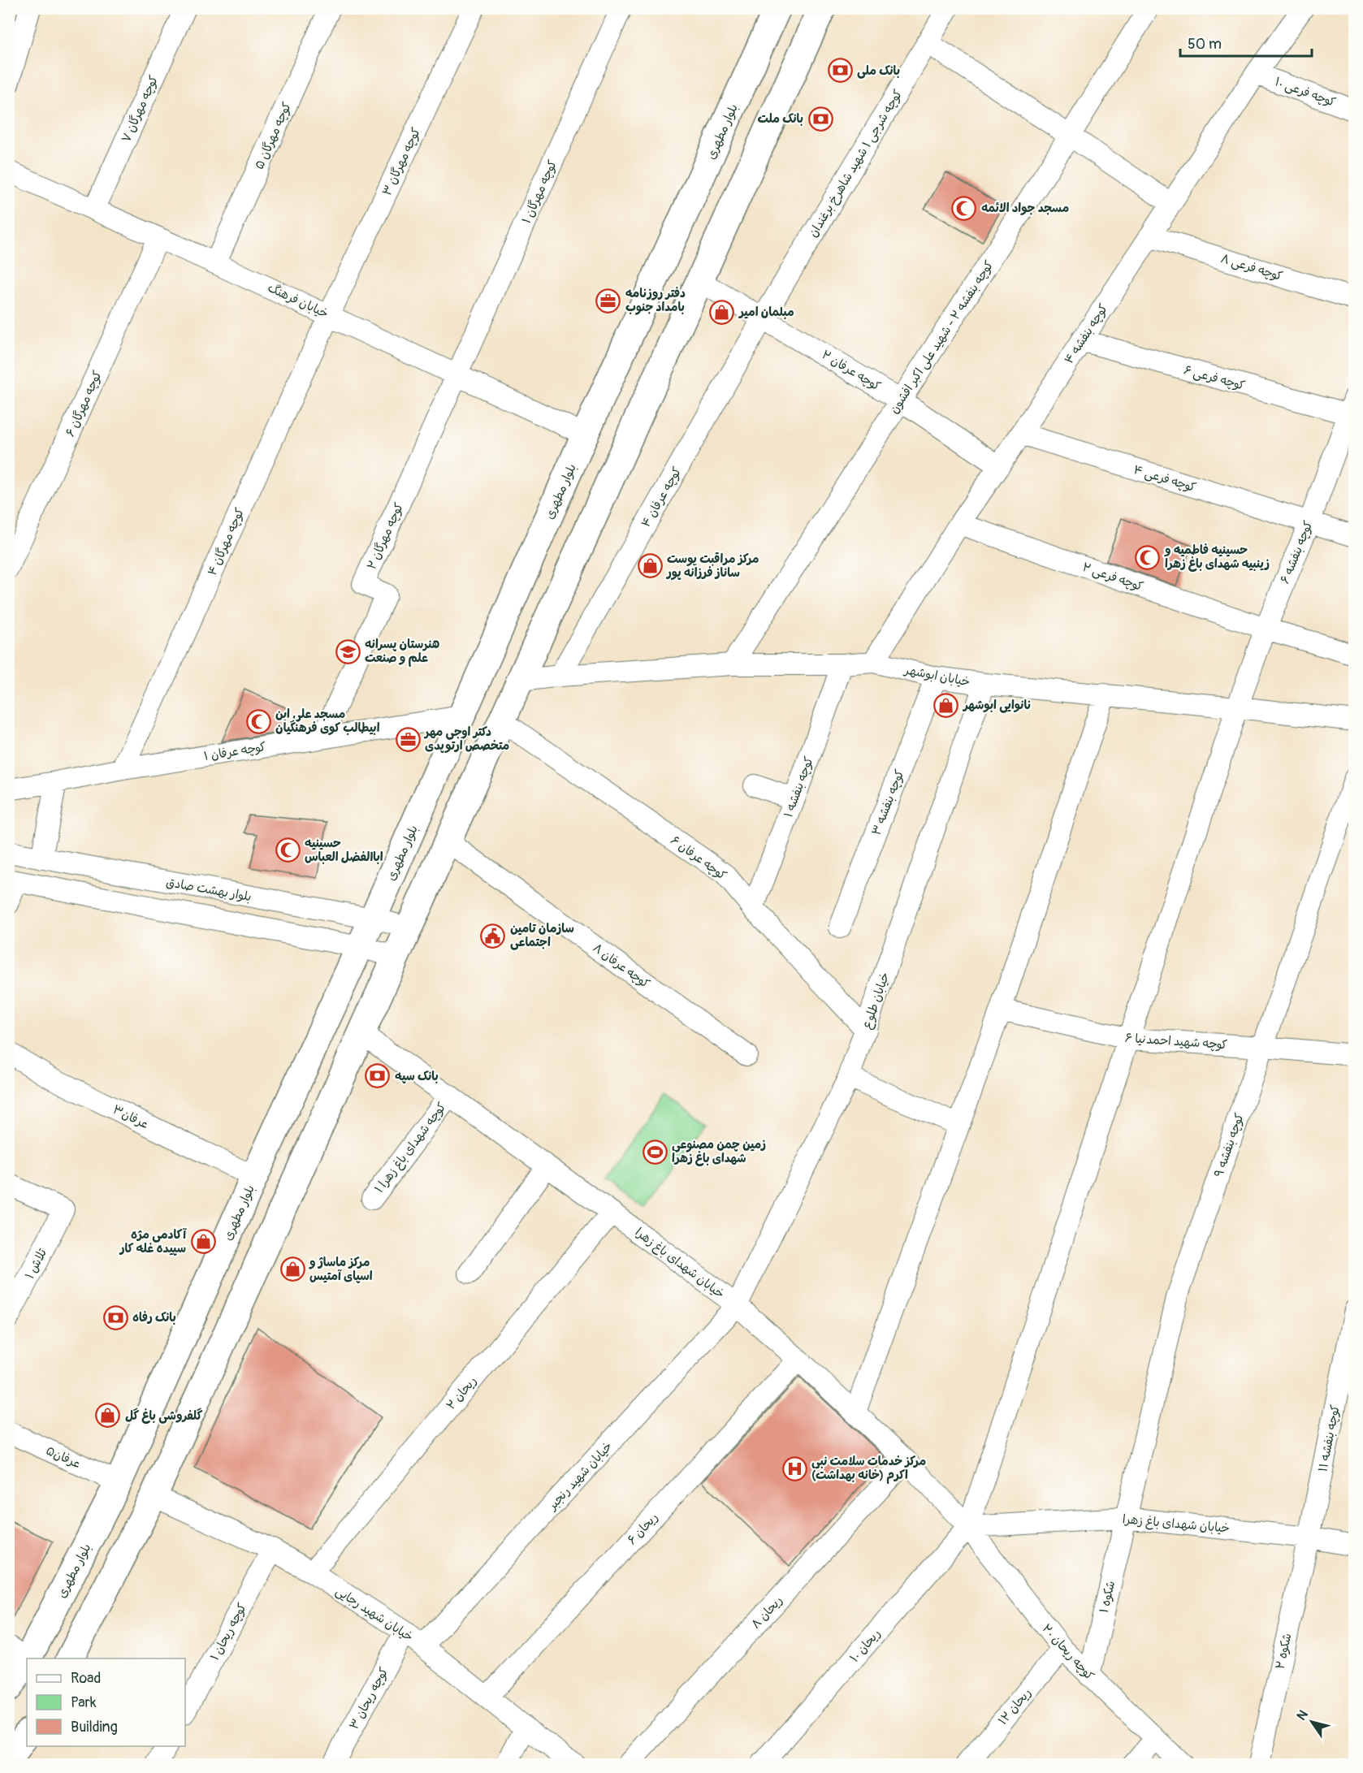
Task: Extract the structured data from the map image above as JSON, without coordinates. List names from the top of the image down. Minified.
{"streets":{"main road":["بلوار مطهری"],"street":["کوچه فرعی ۱۰","کوچه مهرگان ۷","کوچه مهرگان ۵","کوچه مهرگان ۳","کوچه شرجی ۱ شهید شاهرخ برغندان","کوچه مهرگان ۱","کوچه فرعی ۸","خیابان فرهنگ","کوچه بنفشه ۴","کوچه بنفشه ۲ - شهید علی اکبر افشون","کوچه عرفان ۲","کوچه فرعی ۶","کوچه مهرگان ۶","کوچه فرعی ۴","کوچه عرفان ۴","کوچه مهرگان ۲","کوچه مهرگان ۴","کوچه بنفشه ۶","کوچه فرعی ۲","خیابان ابوشهر","کوچه عرفان ۱","کوچه بنفشه ۱","کوچه بنفشه ۳","کوچه عرفان ۶","بلوار بهشت صادق","کوچه عرفان ۸","خیابان طلوع","کوچه شهید احمدنیا ۶","عرفان۳","کوچه بنفشه ۹","کوچه شهدای باغ زهرا ۱","خیابان شهدای باغ‌ زهرا","تلاش ۱","ریحان ۲","کوچه بنفشه ۱۱","عرفان۵","خیابان شهید رنجبر","خیابان شهدای باغ زهرا","ریحان ۶","شکوه ۱","ریحان ۸","خیابان شهید رجایی","کوچه ریحان ۱","ریحان ۱۰","شکوه ۲","کوچه ریحان ۲۰","کوچه ریحان ۳","ریحان ۱۲"]},"crossings":[["کوچه فرعی ۱۰","کوچه بنفشه ۴"],["کوچه مهرگان ۷","خیابان فرهنگ"],["بلوار مطهری","خیابان فرهنگ"],["بلوار مطهری","کوچه عرفان ۱"],["بلوار مطهری","بلوار بهشت صادق"],["بلوار مطهری","عرفان۳"],["بلوار مطهری","عرفان۵"],["کوچه مهرگان ۵","خیابان فرهنگ"],["کوچه مهرگان ۳","خیابان فرهنگ"],["کوچه مهرگان ۳","کوچه مهرگان ۴"],["کوچه شرجی ۱ شهید شاهرخ برغندان","کوچه عرفان ۲"],["کوچه شرجی ۱ شهید شاهرخ برغندان","کوچه عرفان ۴"],["کوچه مهرگان ۱","خیابان فرهنگ"],["کوچه مهرگان ۱","کوچه مهرگان ۲"],["کوچه فرعی ۸","کوچه بنفشه ۴"],["خیابان فرهنگ","کوچه مهرگان ۶"],["خیابان فرهنگ","کوچه مهرگان ۲"],["خیابان فرهنگ","کوچه مهرگان ۴"],["کوچه بنفشه ۴","کوچه عرفان ۲"],["کوچه بنفشه ۴","کوچه فرعی ۶"],["کوچه بنفشه ۴","کوچه فرعی ۴"],["کوچه بنفشه ۴","کوچه فرعی ۲"],["کوچه بنفشه ۴","خیابان ابوشهر"],["کوچه بنفشه ۲ - شهید علی اکبر افشون","کوچه عرفان ۲"],["کوچه بنفشه ۲ - شهید علی اکبر افشون","خیابان ابوشهر"],["کوچه عرفان ۲","کوچه عرفان ۴"],["کوچه فرعی ۶","کوچه بنفشه ۶"],["کوچه فرعی ۴","کوچه بنفشه ۶"],["کوچه عرفان ۴","خیابان ابوشهر"],["کوچه مهرگان ۲","کوچه عرفان ۱"],["کوچه مهرگان ۴","کوچه عرفان ۱"],["کوچه بنفشه ۶","کوچه فرعی ۲"],["کوچه بنفشه ۶","خیابان ابوشهر"],["کوچه بنفشه ۶","کوچه شهید احمدنیا ۶"],["کوچه بنفشه ۶","خیابان شهدای باغ‌ زهرا"],["کوچه بنفشه ۶","خیابان شهدای باغ زهرا"],["کوچه بنفشه ۶","ریحان ۱۰"],["کوچه بنفشه ۶","کوچه ریحان ۲۰"],["خیابان ابوشهر","کوچه بنفشه ۱"],["خیابان ابوشهر","کوچه بنفشه ۳"],["خیابان ابوشهر","خیابان طلوع"],["کوچه بنفشه ۱","کوچه عرفان ۶"],["کوچه عرفان ۶","خیابان طلوع"],["خیابان طلوع","خیابان شهدای باغ‌ زهرا"],["خیابان طلوع","خیابان شهید رنجبر"],["کوچه شهید احمدنیا ۶","کوچه بنفشه ۹"],["کوچه بنفشه ۹","خیابان شهدای باغ زهرا"],["کوچه بنفشه ۹","شکوه ۱"],["کوچه شهدای باغ زهرا ۱","خیابان شهدای باغ‌ زهرا"],["خیابان شهدای باغ‌ زهرا","ریحان ۲"],["خیابان شهدای باغ‌ زهرا","خیابان شهید رنجبر"],["خیابان شهدای باغ‌ زهرا","خیابان شهدای باغ زهرا"],["خیابان شهدای باغ‌ زهرا","ریحان ۶"],["خیابان شهدای باغ‌ زهرا","ریحان ۸"],["خیابان شهدای باغ‌ زهرا","ریحان ۱۰"],["خیابان شهدای باغ‌ زهرا","کوچه ریحان ۲۰"],["ریحان ۲","خیابان شهید رجایی"],["کوچه بنفشه ۱۱","خیابان شهدای باغ زهرا"],["کوچه بنفشه ۱۱","شکوه ۲"],["خیابان شهید رنجبر","خیابان شهید رجایی"],["خیابان شهدای باغ زهرا","شکوه ۱"],["خیابان شهدای باغ زهرا","ریحان ۱۰"],["خیابان شهدای باغ زهرا","شکوه ۲"],["خیابان شهدای باغ زهرا","کوچه ریحان ۲۰"],["ریحان ۶","خیابان شهید رجایی"],["شکوه ۱","کوچه ریحان ۲۰"],["خیابان شهید رجایی","کوچه ریحان ۱"],["خیابان شهید رجایی","کوچه ریحان ۳"],["ریحان ۱۰","کوچه ریحان ۲۰"],["کوچه ریحان ۲۰","ریحان ۱۲"]],"places":{"bank":["بانک ملی","بانک ملت","بانک سپه","بانک رفاه"],"mosque":["مسجد جواد الائمه","حسینیه فاطمیه و زینبیه شهدای باغ زهرا","مسجد علی ابن ابیطالب کوی فرهنگیان","حسینیه اباالفضل العباس"],"office":["دفتر روزنامه بامداد جنوب","دکتر اوجی مهر متخصص ارتوپدی"],"shop":["مبلمان امیر","مرکز مراقبت پوست ساناز فرزانه پور","نانوایی ابوشهر","آکادمی مژه سپیده غله کار","مرکز ماساژ و اسپای آمتیس","گلفروشی باغ گل"],"school or university":["هنرستان پسرانه علم و صنعت"],"public building":["سازمان تامین اجتماعی"],"sports":["زمین چمن مصنوعی شهدای باغ زهرا"],"hospital":["مرکز خدمات سلامت نبی اکرم (خانه بهداشت)"]},"legend":["Road","Park","Building"],"scale_bar":"50 m","north":"top left"}
